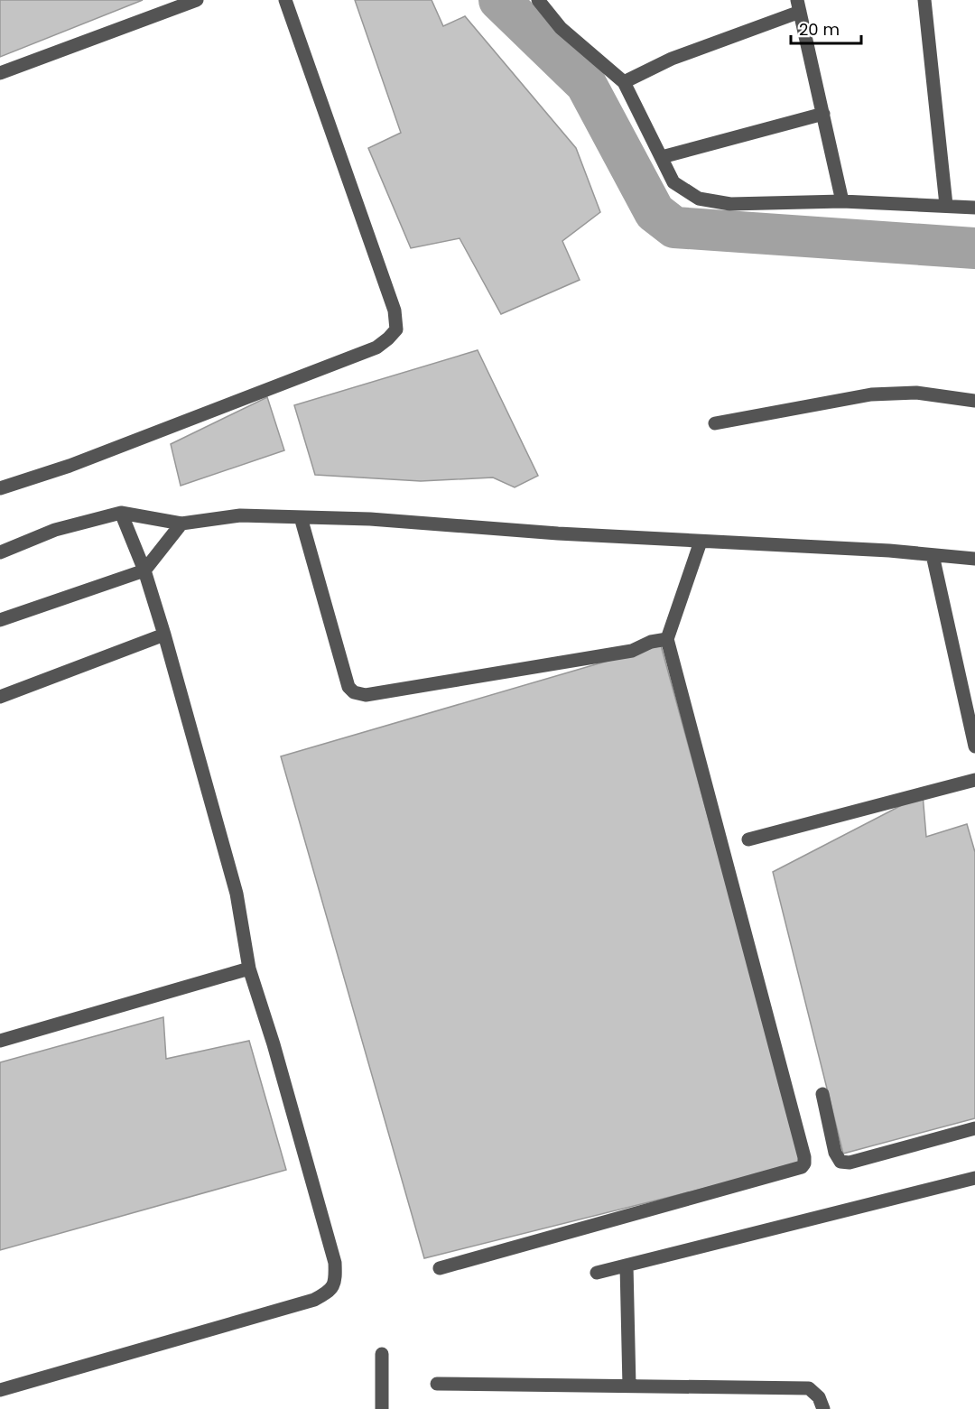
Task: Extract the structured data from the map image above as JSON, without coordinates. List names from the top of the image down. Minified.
{"scale_bar":"20 m"}
